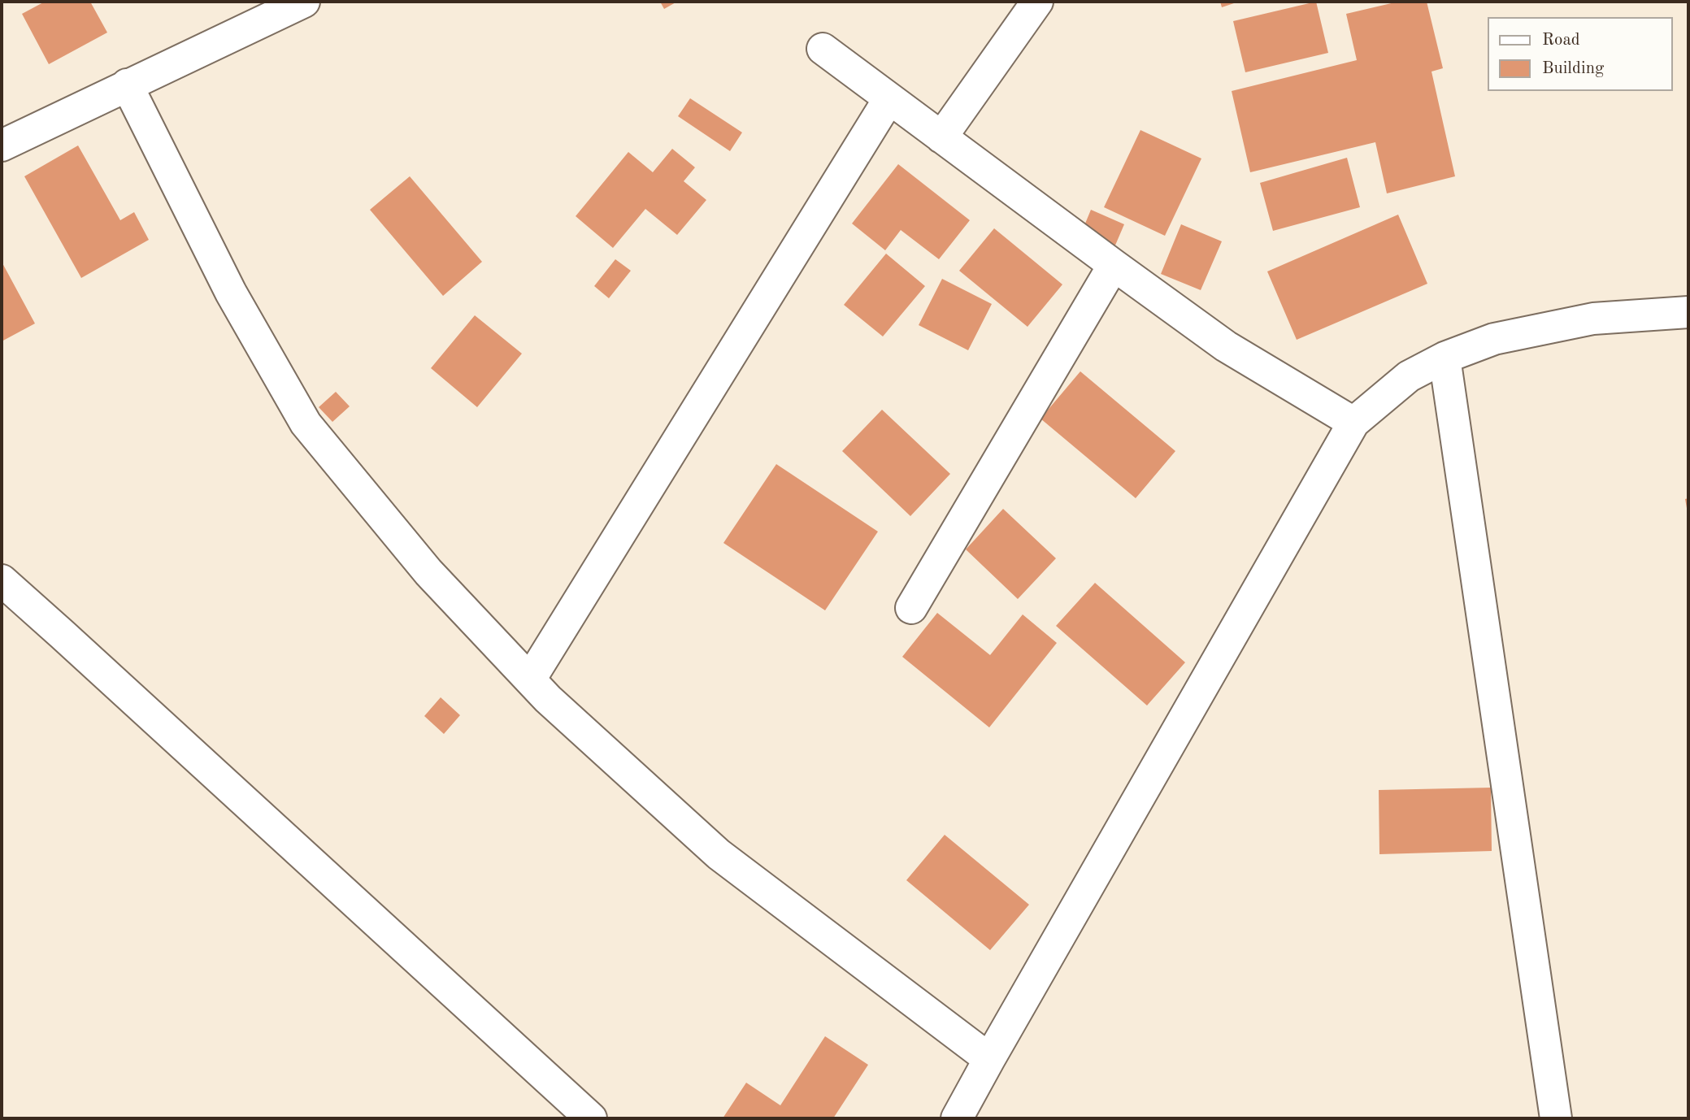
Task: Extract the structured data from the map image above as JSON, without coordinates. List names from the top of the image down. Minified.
{"legend":["Road","Building"]}
